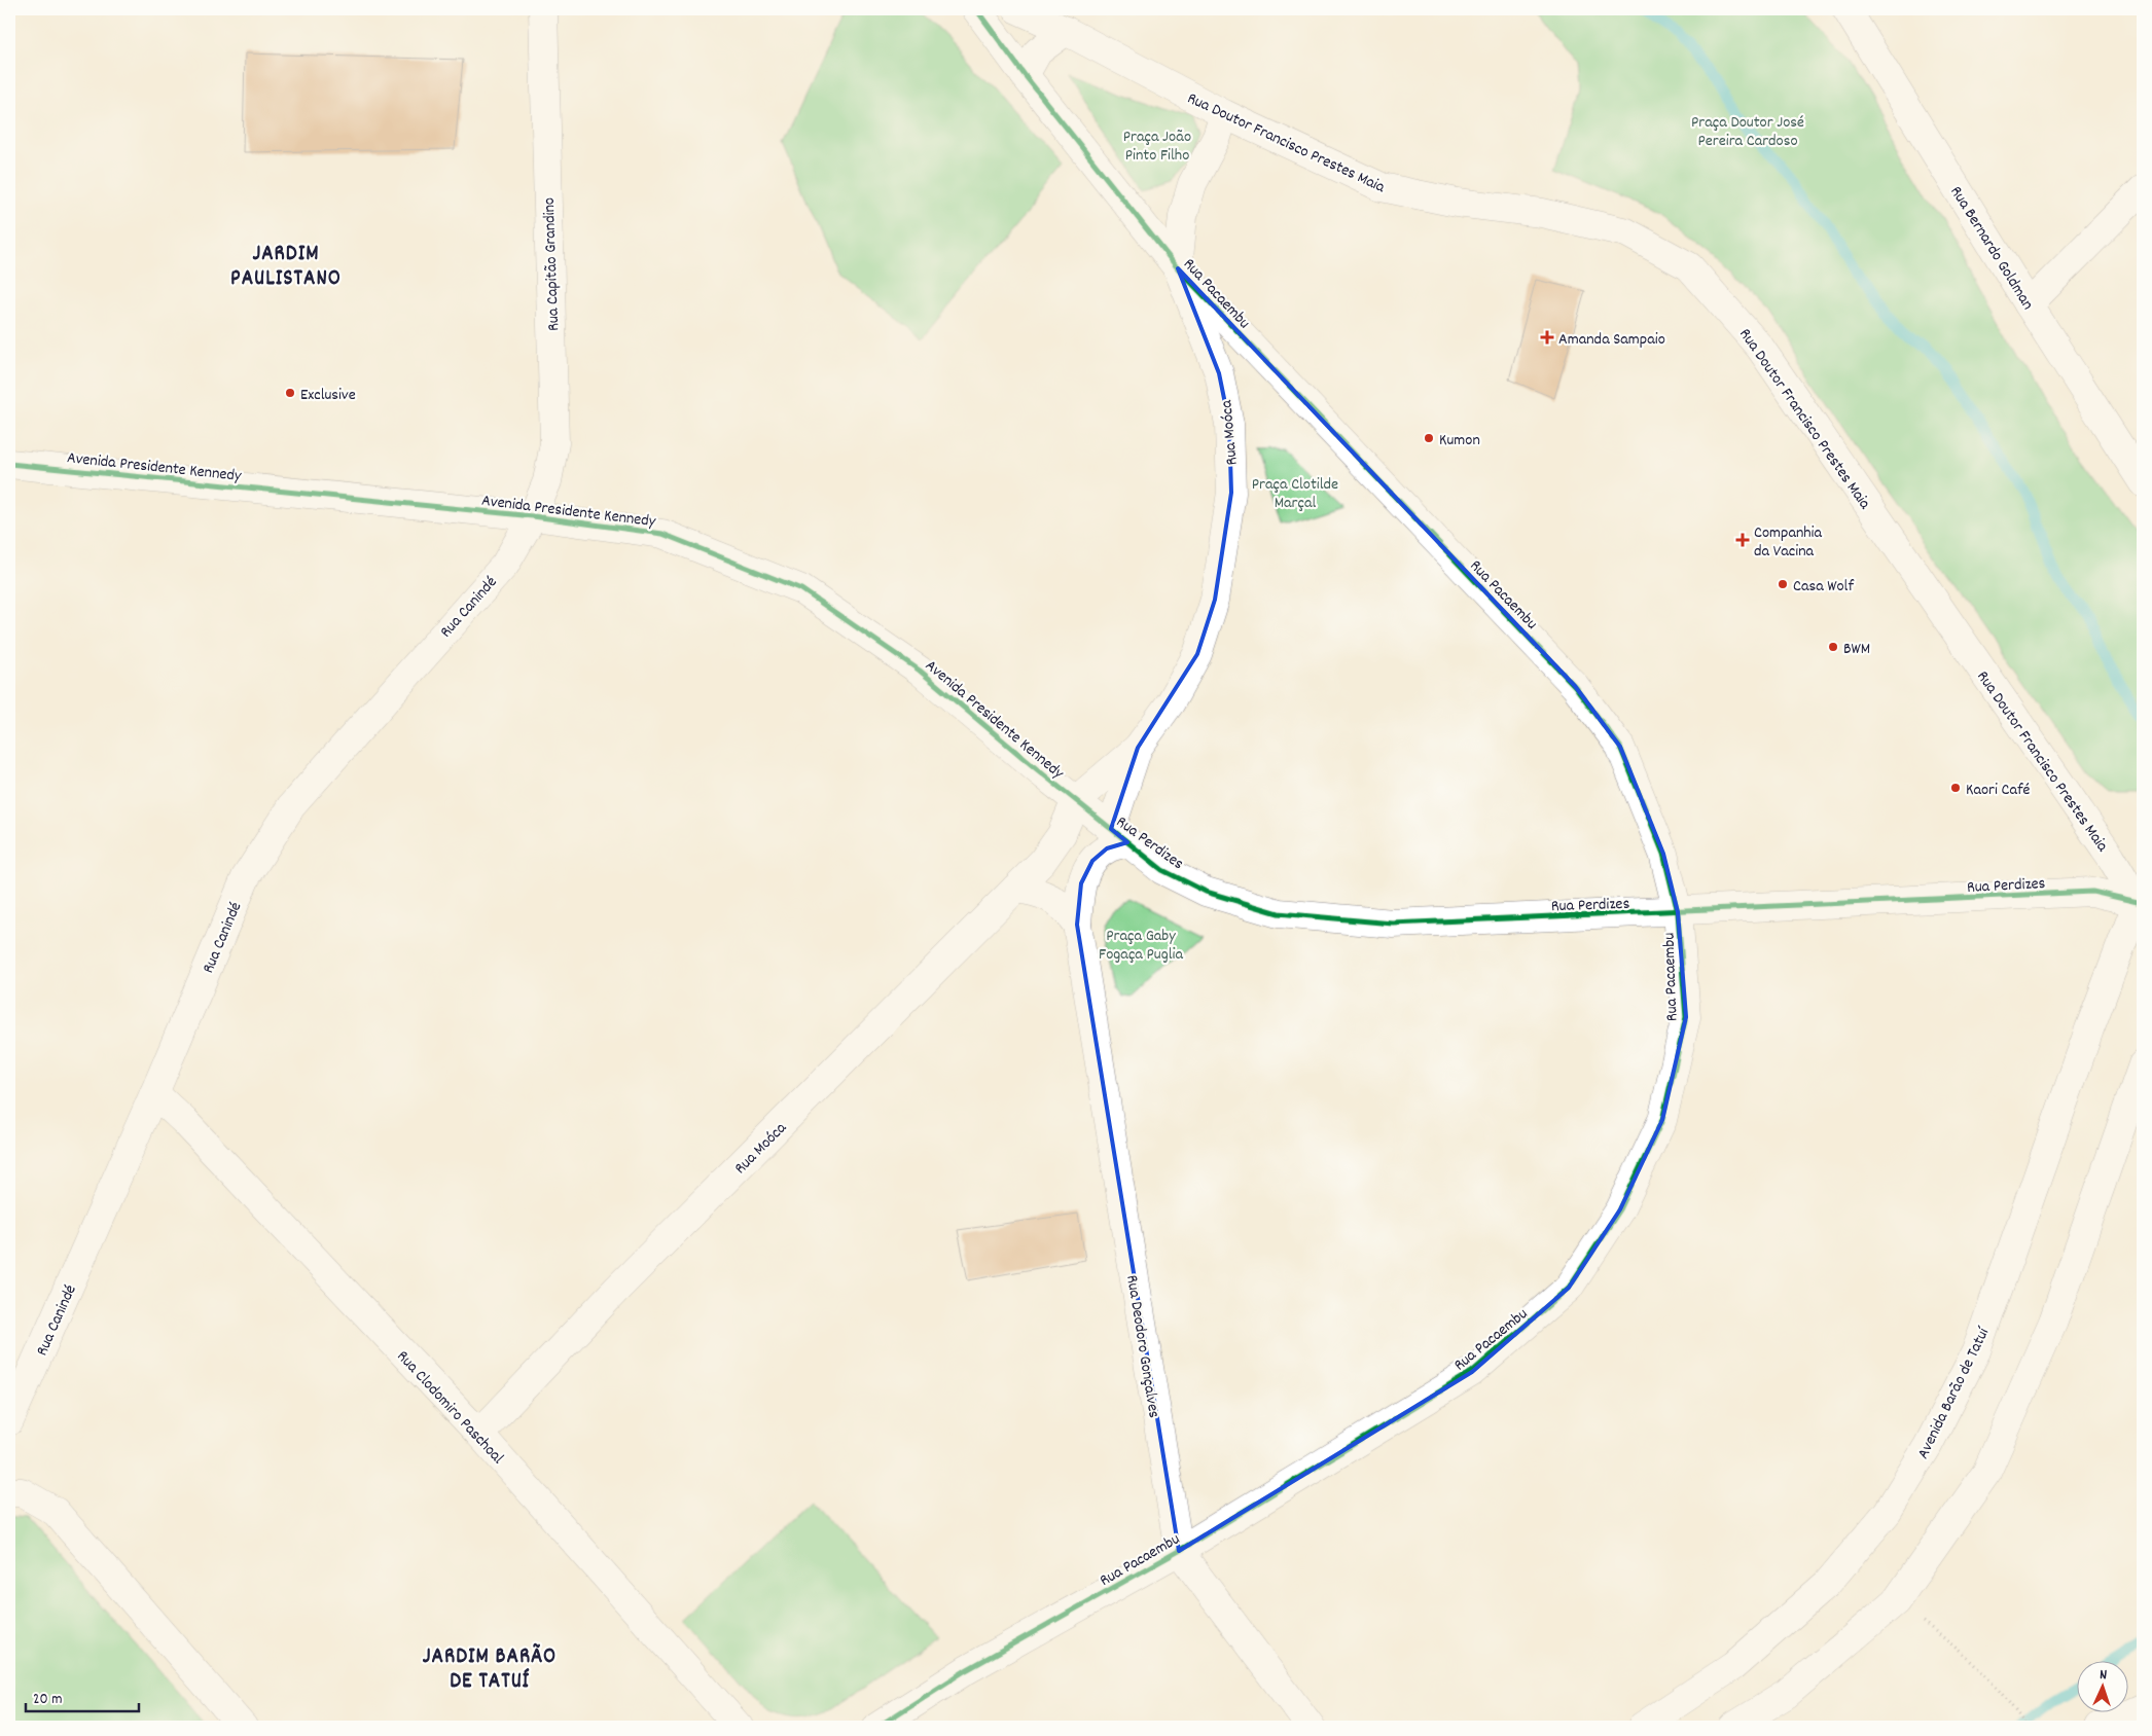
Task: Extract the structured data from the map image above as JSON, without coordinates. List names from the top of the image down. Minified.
{"streets":{"street":["Rua Doutor Francisco Prestes Maia","Rua Bernardo Goldman","Rua Capitão Grandino","Rua Pacaembu","Rua Moóca","Avenida Presidente Kennedy","Rua Canindé","Rua Perdizes","Rua Deodoro Gonçalves","Avenida Barão de Tatuí","Rua Clodomiro Paschoal"]},"crossings":[["Rua Doutor Francisco Prestes Maia","Rua Moóca"],["Rua Doutor Francisco Prestes Maia","Rua Perdizes"],["Rua Doutor Francisco Prestes Maia","Avenida Barão de Tatuí"],["Rua Capitão Grandino","Avenida Presidente Kennedy"],["Rua Capitão Grandino","Rua Canindé"],["Rua Pacaembu","Rua Moóca"],["Rua Pacaembu","Rua Perdizes"],["Rua Pacaembu","Rua Deodoro Gonçalves"],["Rua Moóca","Avenida Presidente Kennedy"],["Rua Moóca","Rua Perdizes"],["Rua Moóca","Rua Deodoro Gonçalves"],["Rua Moóca","Rua Clodomiro Paschoal"],["Avenida Presidente Kennedy","Rua Canindé"],["Avenida Presidente Kennedy","Rua Perdizes"],["Rua Canindé","Rua Clodomiro Paschoal"],["Rua Perdizes","Rua Deodoro Gonçalves"],["Rua Perdizes","Avenida Barão de Tatuí"]],"districts":["JARDIM PAULISTANO","JARDIM BARÃO DE TATUÍ"],"parks":["Praça Doutor José Pereira Cardoso","Praça João Pinto Filho","Praça Clotilde Marçal","Praça Gaby Fogaça Puglia"],"places":{"health":["Amanda Sampaio","Companhia da Vacina"],"other":["Exclusive","Kumon","Casa Wolf","BWM","Kaori Café"]},"scale_bar":"20 m","north":"top"}
